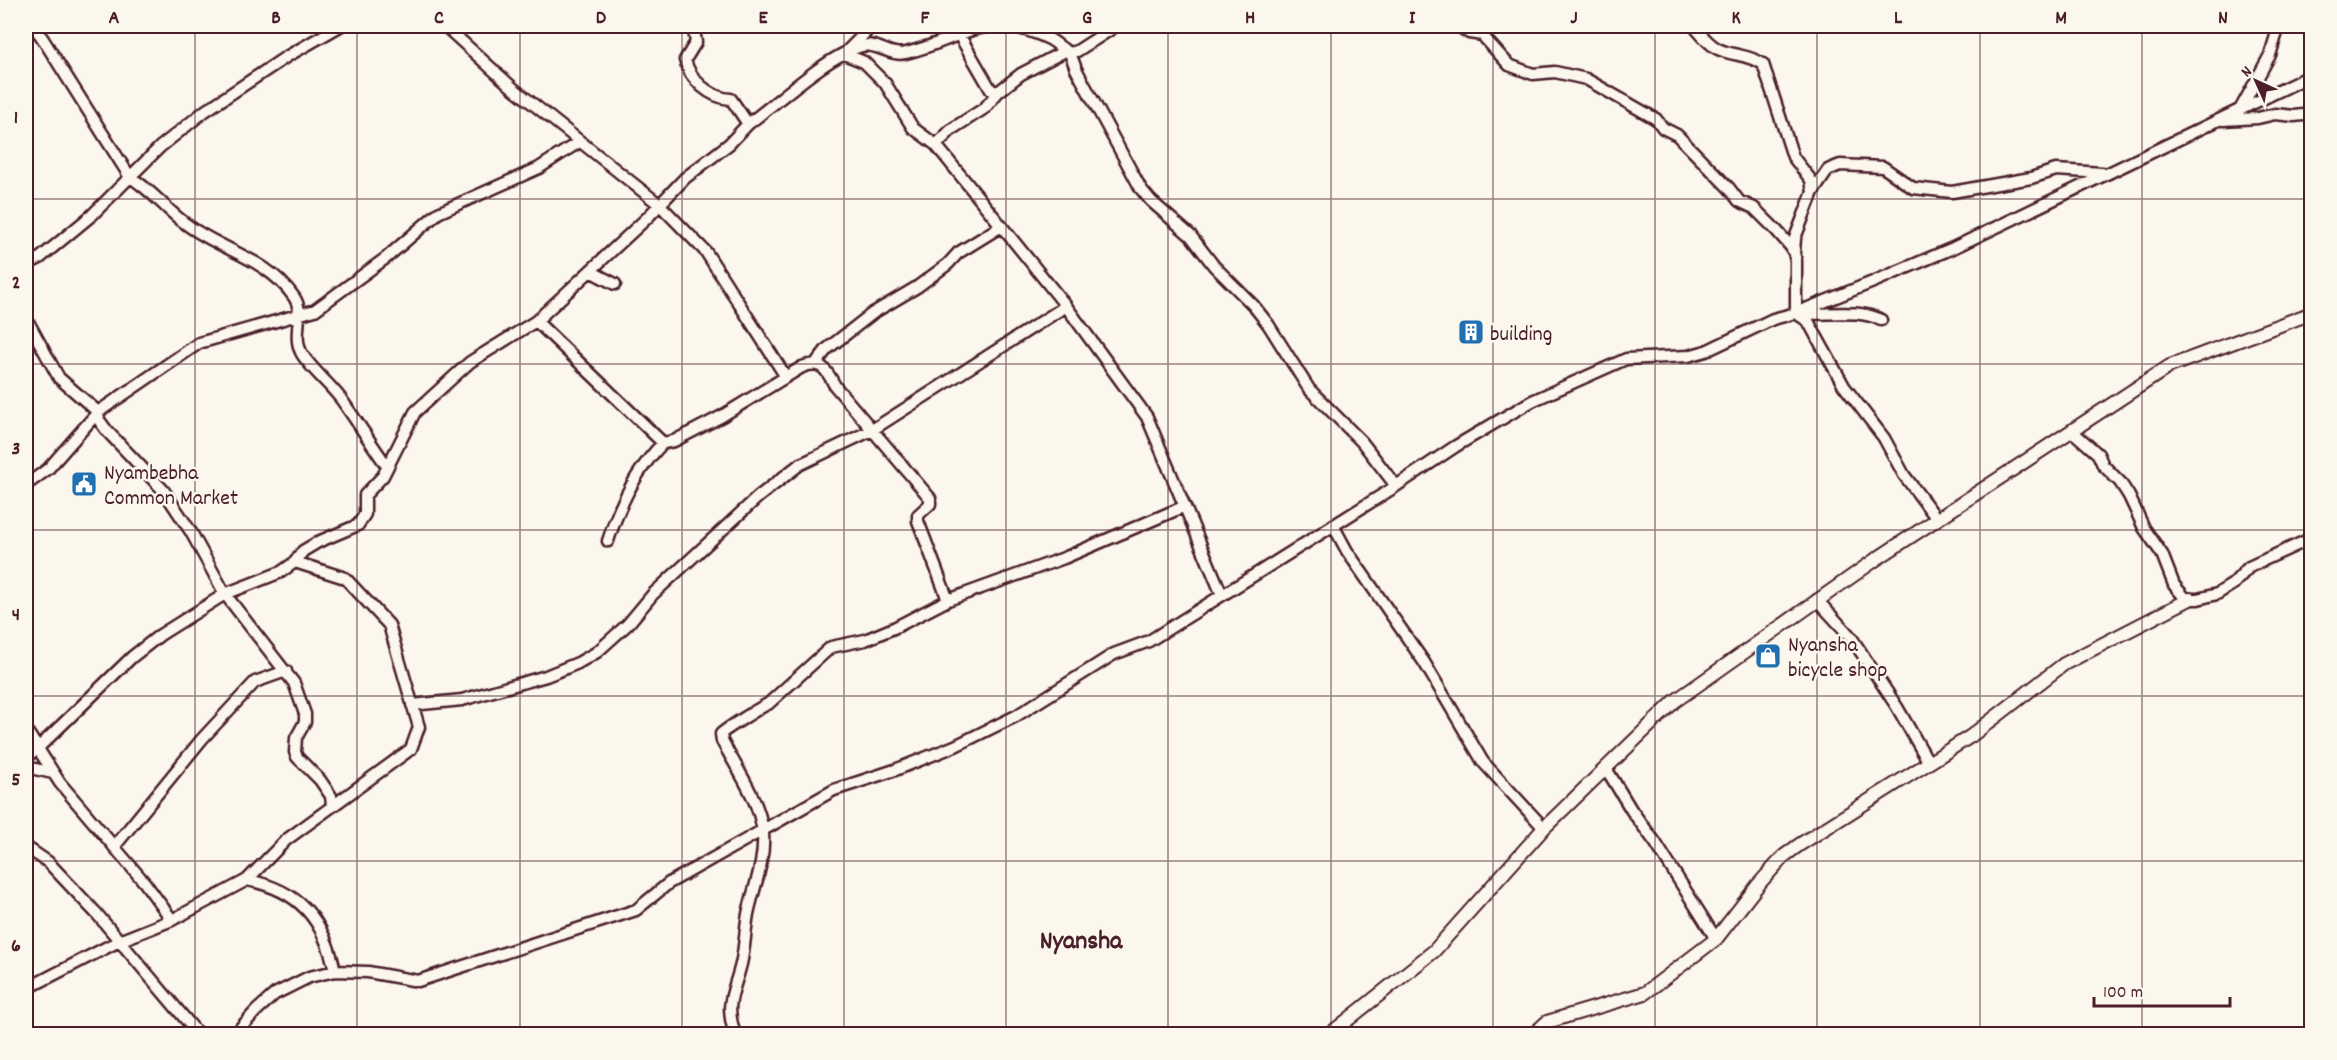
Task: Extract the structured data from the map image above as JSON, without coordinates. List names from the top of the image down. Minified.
{"districts":["Nyansha"],"places":{"building":["building"],"public building":["Nyambebha Common Market"],"shop":["Nyansha bicycle shop"]},"scale_bar":"100 m","north":"top left","grid":{"columns":["A","B","C","D","E","F","G","H","I","J","K","L","M","N"],"rows":["1","2","3","4","5","6"]}}
